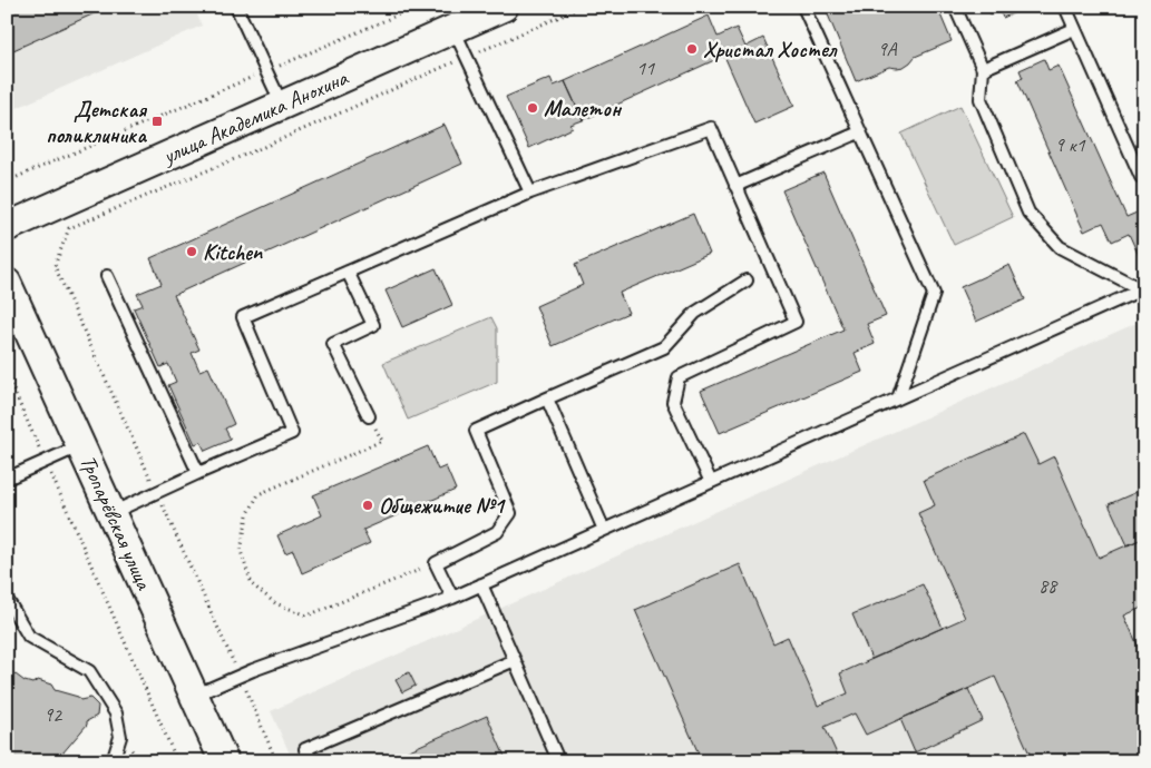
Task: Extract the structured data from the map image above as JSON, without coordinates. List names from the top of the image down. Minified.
{"streets":{"street":["улица Академика Анохина","Тропарёвская улица"]},"places":{"other":["Христал Хостел","Малетон","Kitchen","Общежитие №1"],"transit":["Детская поликлиника"]},"house_numbers":["9А","11","9 к1","88","92"]}
